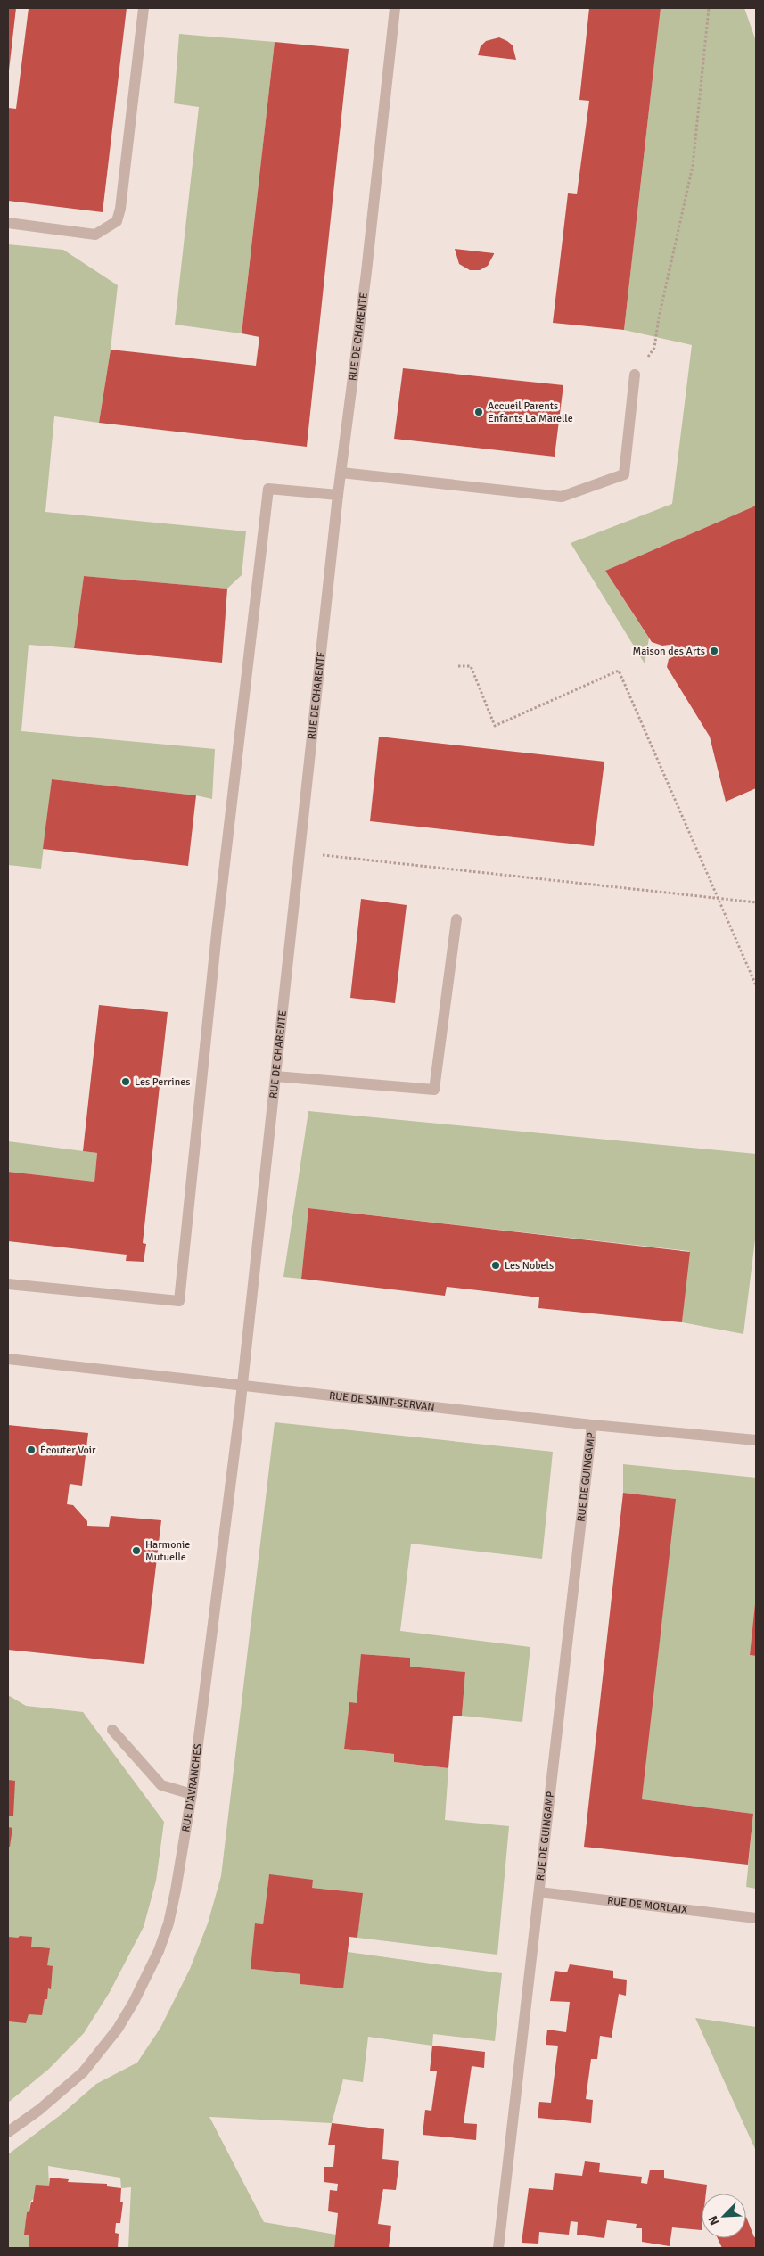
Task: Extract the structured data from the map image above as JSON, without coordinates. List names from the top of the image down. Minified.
{"streets":{"street":["RUE DE CHARENTE","RUE DE SAINT-SERVAN","RUE DE GUINGAMP","RUE D'AVRANCHES","RUE DE MORLAIX"]},"crossings":[["RUE DE CHARENTE","RUE DE SAINT-SERVAN"],["RUE DE CHARENTE","RUE D'AVRANCHES"],["RUE DE SAINT-SERVAN","RUE DE GUINGAMP"],["RUE DE SAINT-SERVAN","RUE D'AVRANCHES"],["RUE DE GUINGAMP","RUE DE MORLAIX"]],"places":["Accueil Parents Enfants La Marelle","Maison des Arts","Les Perrines","Les Nobels","Écouter Voir","Harmonie Mutuelle"],"north":"bottom left"}
